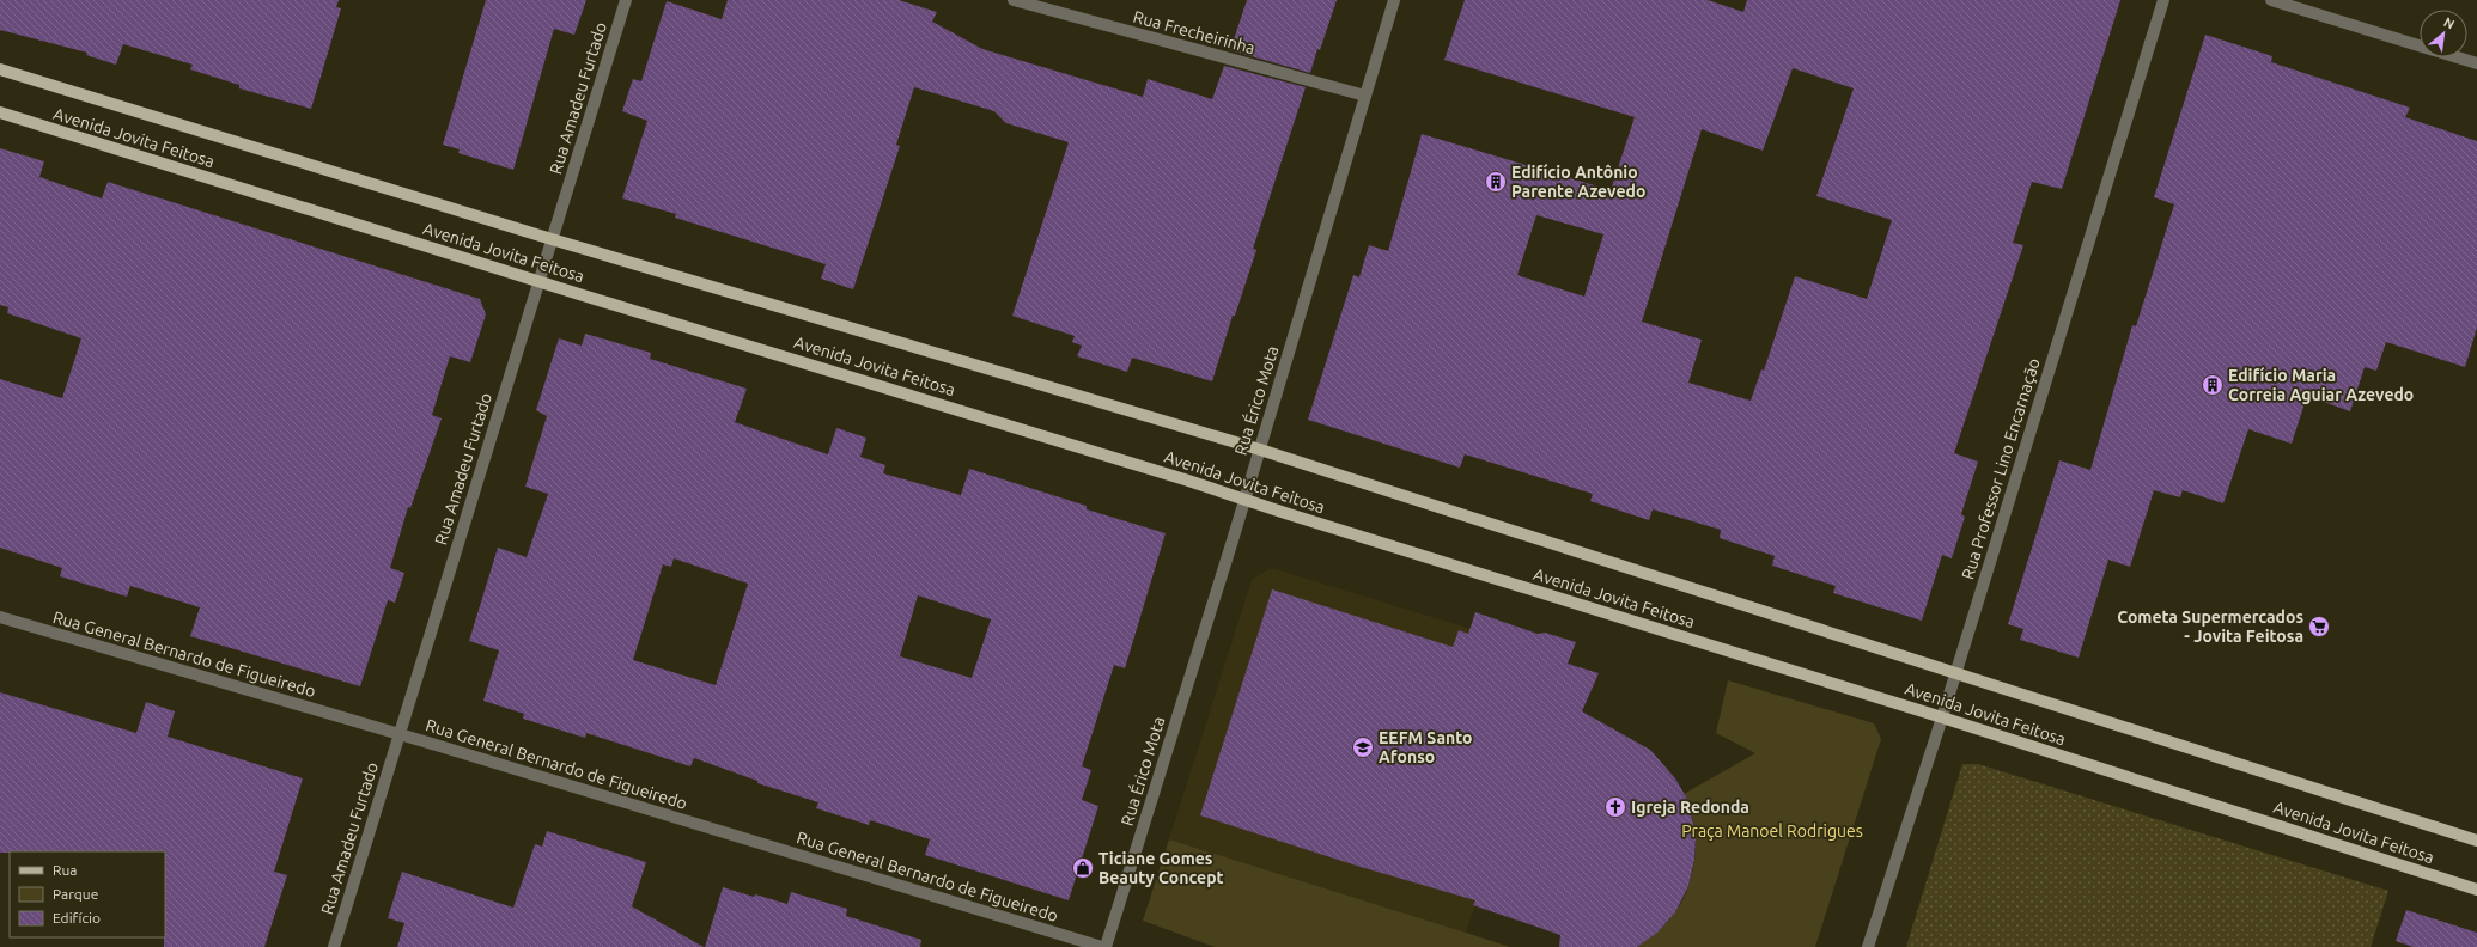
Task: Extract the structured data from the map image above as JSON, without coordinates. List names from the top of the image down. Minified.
{"streets":{"main road":["Avenida Jovita Feitosa"],"street":["Rua Frecheirinha","Rua Amadeu Furtado","Rua Érico Mota","Rua Professor Lino Encarnação","Rua General Bernardo de Figueiredo"]},"crossings":[["Rua Frecheirinha","Rua Érico Mota"],["Rua Amadeu Furtado","Avenida Jovita Feitosa"],["Rua Amadeu Furtado","Rua General Bernardo de Figueiredo"],["Avenida Jovita Feitosa","Rua Érico Mota"],["Avenida Jovita Feitosa","Rua Professor Lino Encarnação"],["Rua Érico Mota","Rua General Bernardo de Figueiredo"]],"parks":["Praça Manoel Rodrigues"],"places":{"building":["Edifício Antônio Parente Azevedo","Edifício Maria Correia Aguiar Azevedo"],"supermarket":["Cometa Supermercados - Jovita Feitosa"],"school or university":["EEFM Santo Afonso"],"church":["Igreja Redonda"],"shop":["Ticiane Gomes Beauty Concept"]},"legend":["Rua","Parque","Edifício"],"north":"top right"}
